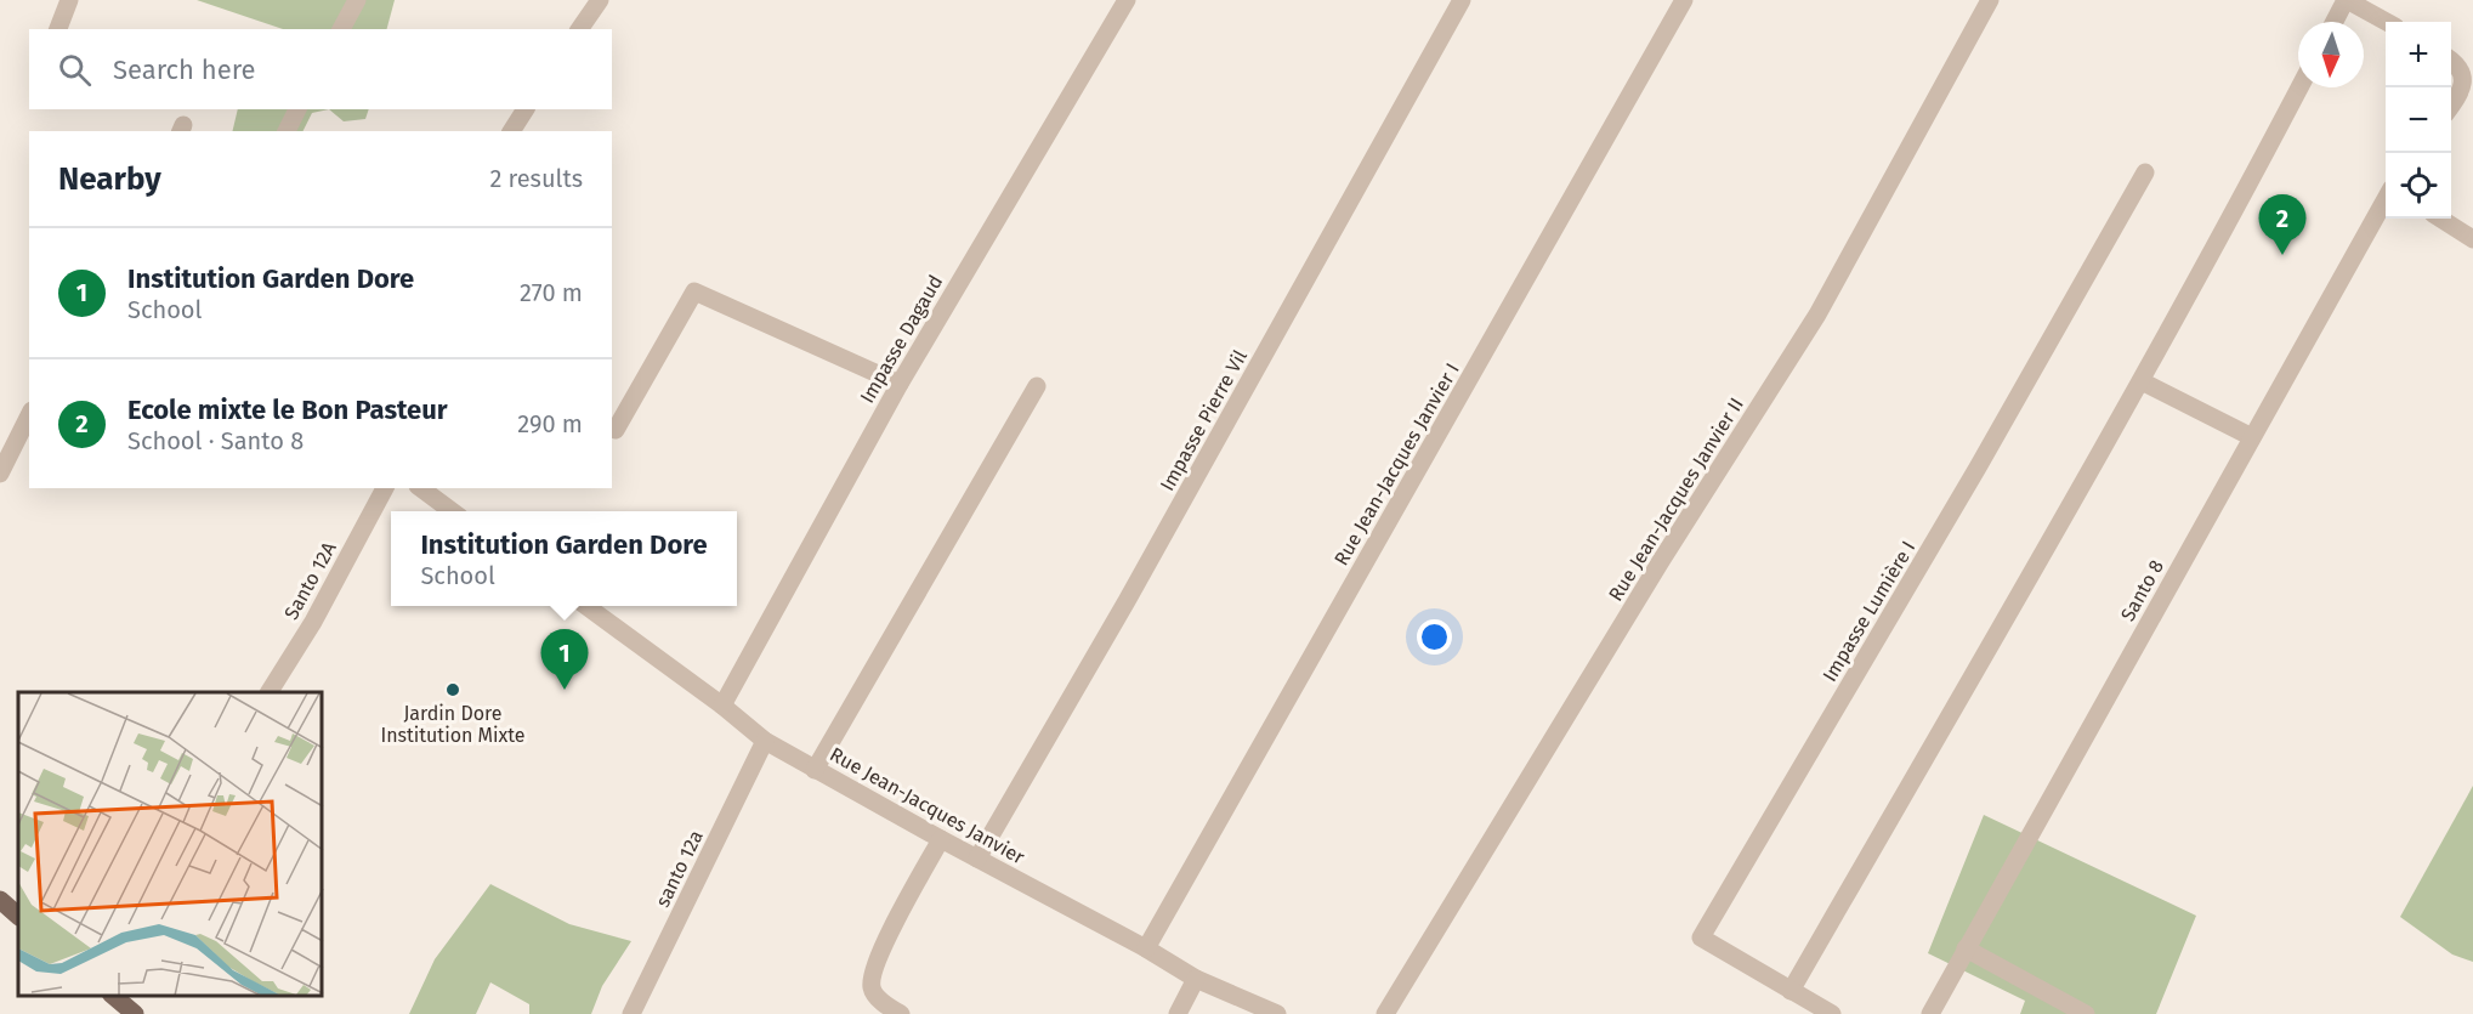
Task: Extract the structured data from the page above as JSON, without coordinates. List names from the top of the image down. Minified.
{"streets":{"street":["Impasse Dagaud","Impasse Pierre Vil","Rue Jean-Jacques Janvier I","Rue Jean-Jacques Janvier II","Santo 12A","Santo 8","Impasse Lumière I","Rue Jean-Jacques Janvier","santo 12a"]},"crossings":[["Impasse Dagaud","Rue Jean-Jacques Janvier"],["Impasse Pierre Vil","Rue Jean-Jacques Janvier"],["Rue Jean-Jacques Janvier I","Rue Jean-Jacques Janvier"],["Rue Jean-Jacques Janvier","santo 12a"]],"places":["Jardin Dore Institution Mixte"],"north":"bottom","page":{"map_buttons":["+","−"],"search":"Search here","heading":["Nearby","2 results"],"pins":["2","1"],"list":[{"mark":"1","name":"Institution Garden Dore","note":"School","value":"270 m"},{"mark":"2","name":"Ecole mixte le Bon Pasteur","note":"School · Santo 8","value":"290 m"}],"popup":["Institution Garden Dore","School"]}}
